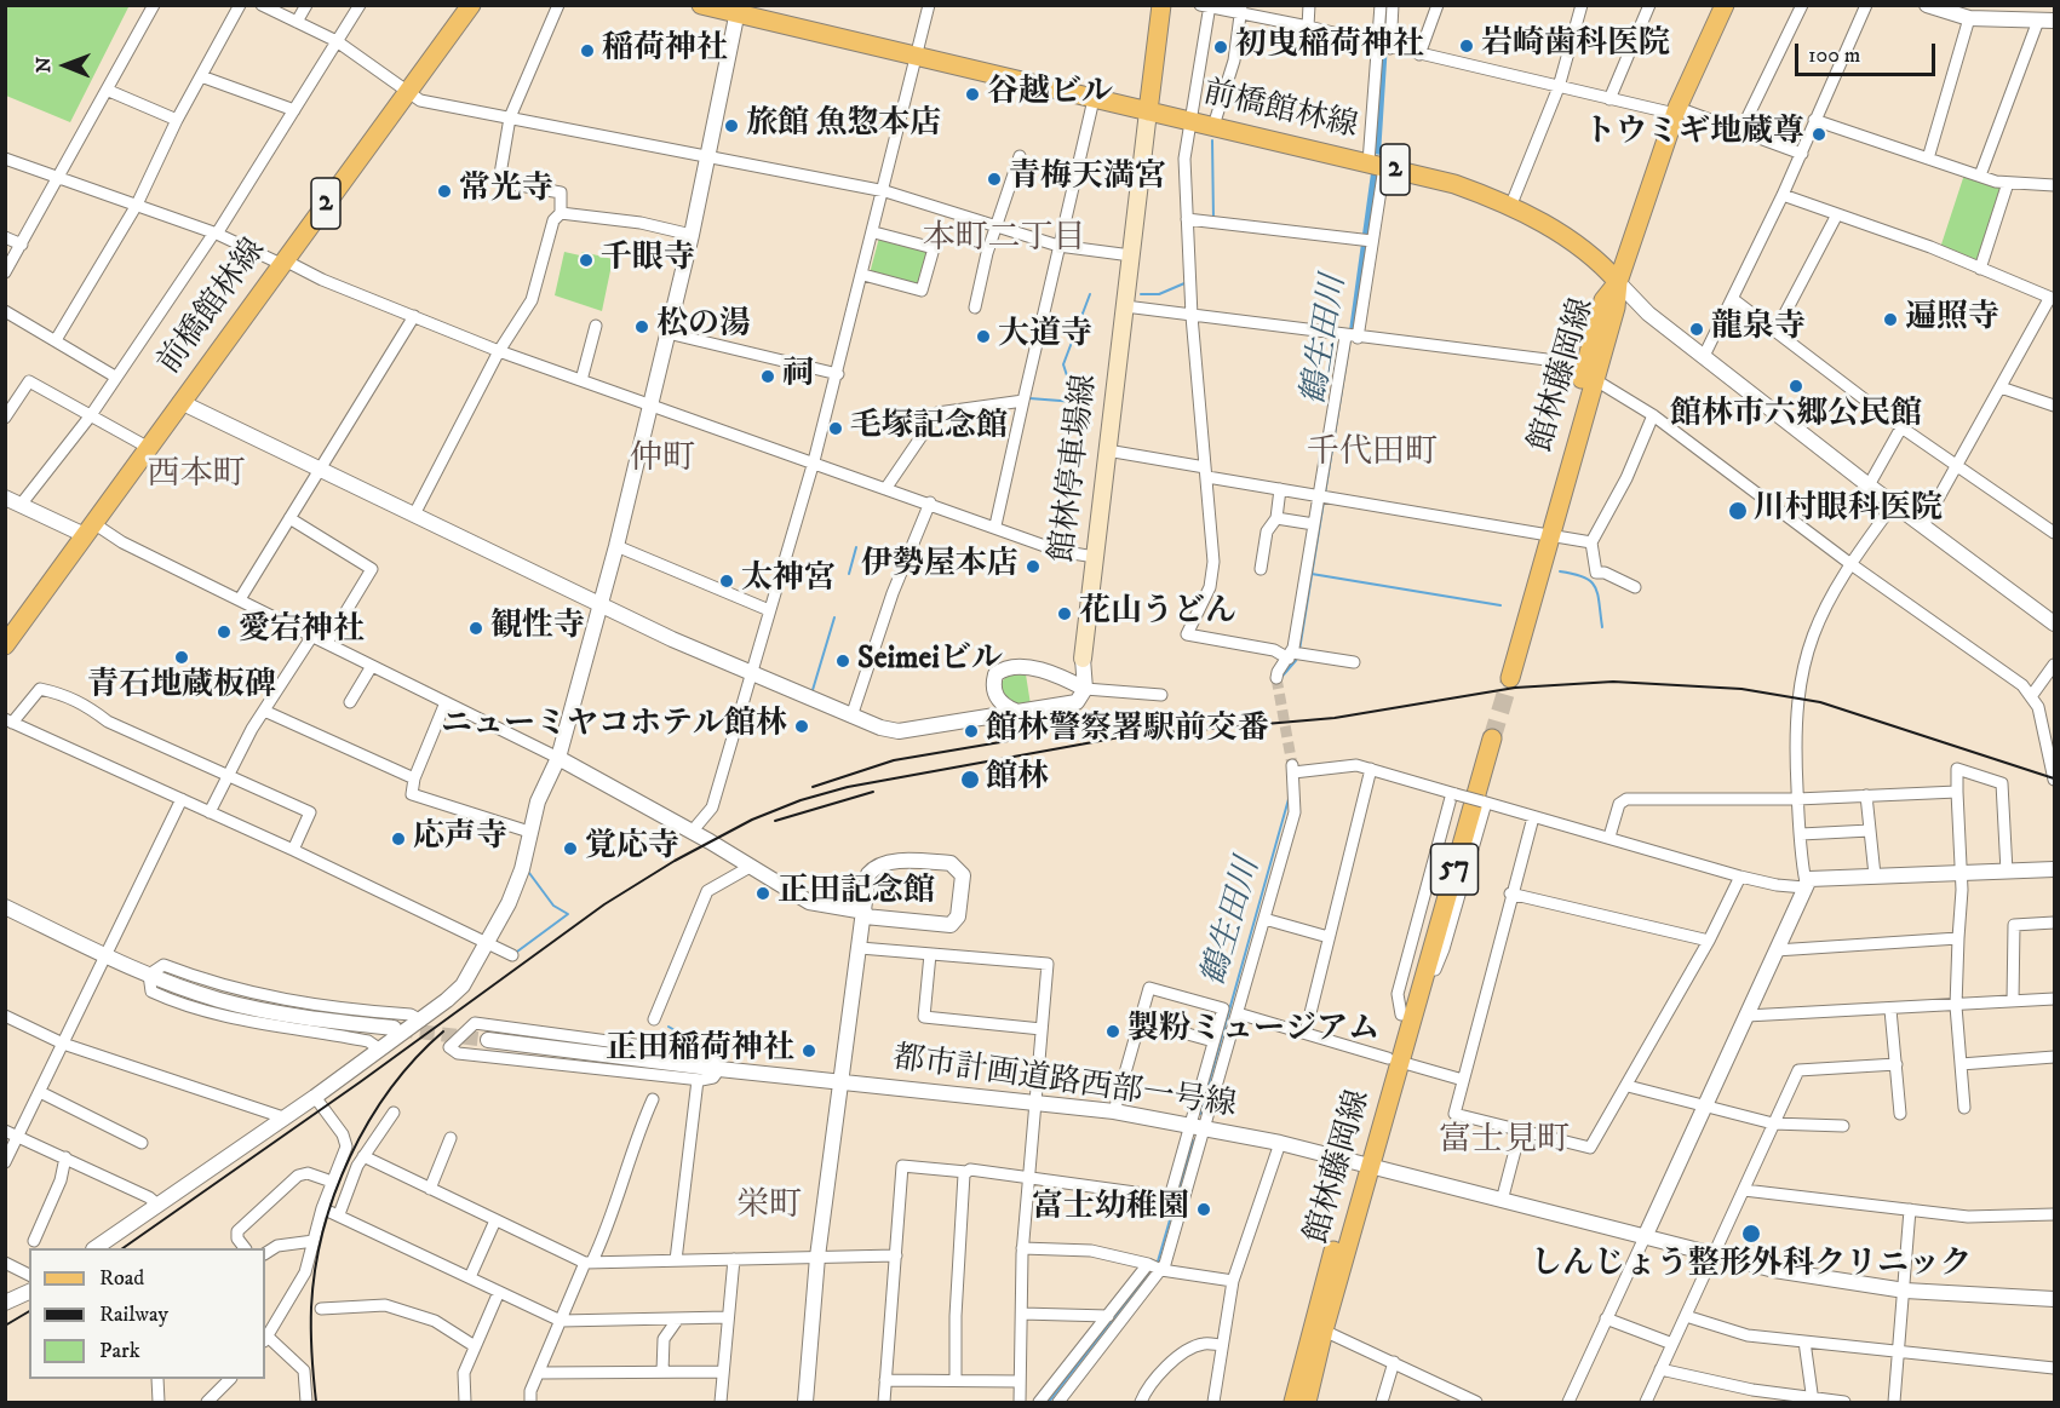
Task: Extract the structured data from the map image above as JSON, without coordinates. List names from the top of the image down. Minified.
{"streets":{"main road":["前橋館林線","2","館林藤岡線","館林停車場線","57"],"street":["都市計画道路西部一号線"]},"crossings":[["前橋館林線","館林藤岡線"],["前橋館林線","館林停車場線"],["館林藤岡線","都市計画道路西部一号線"]],"districts":["本町二丁目","千代田町","仲町","西本町","富士見町","栄町"],"water":["鶴生田川"],"places":["岩崎歯科医院","初曳稲荷神社","稲荷神社","谷越ビル","旅館 魚惣本店","トウミギ地蔵尊","青梅天満宮","常光寺","千眼寺","遍照寺","松の湯","龍泉寺","大道寺","祠","館林市六郷公民館","毛塚記念館","川村眼科医院","伊勢屋本店","太神宮","花山うどん","観性寺","愛宕神社","青石地蔵板碑","Seimeiビル","ニューミヤコホテル館林","館林警察署駅前交番","館林","応声寺","覚応寺","正田記念館","製粉ミュージアム","正田稲荷神社","富士幼稚園","しんじょう整形外科クリニック"],"legend":["Road","Railway","Park"],"scale_bar":"100 m","north":"left"}
